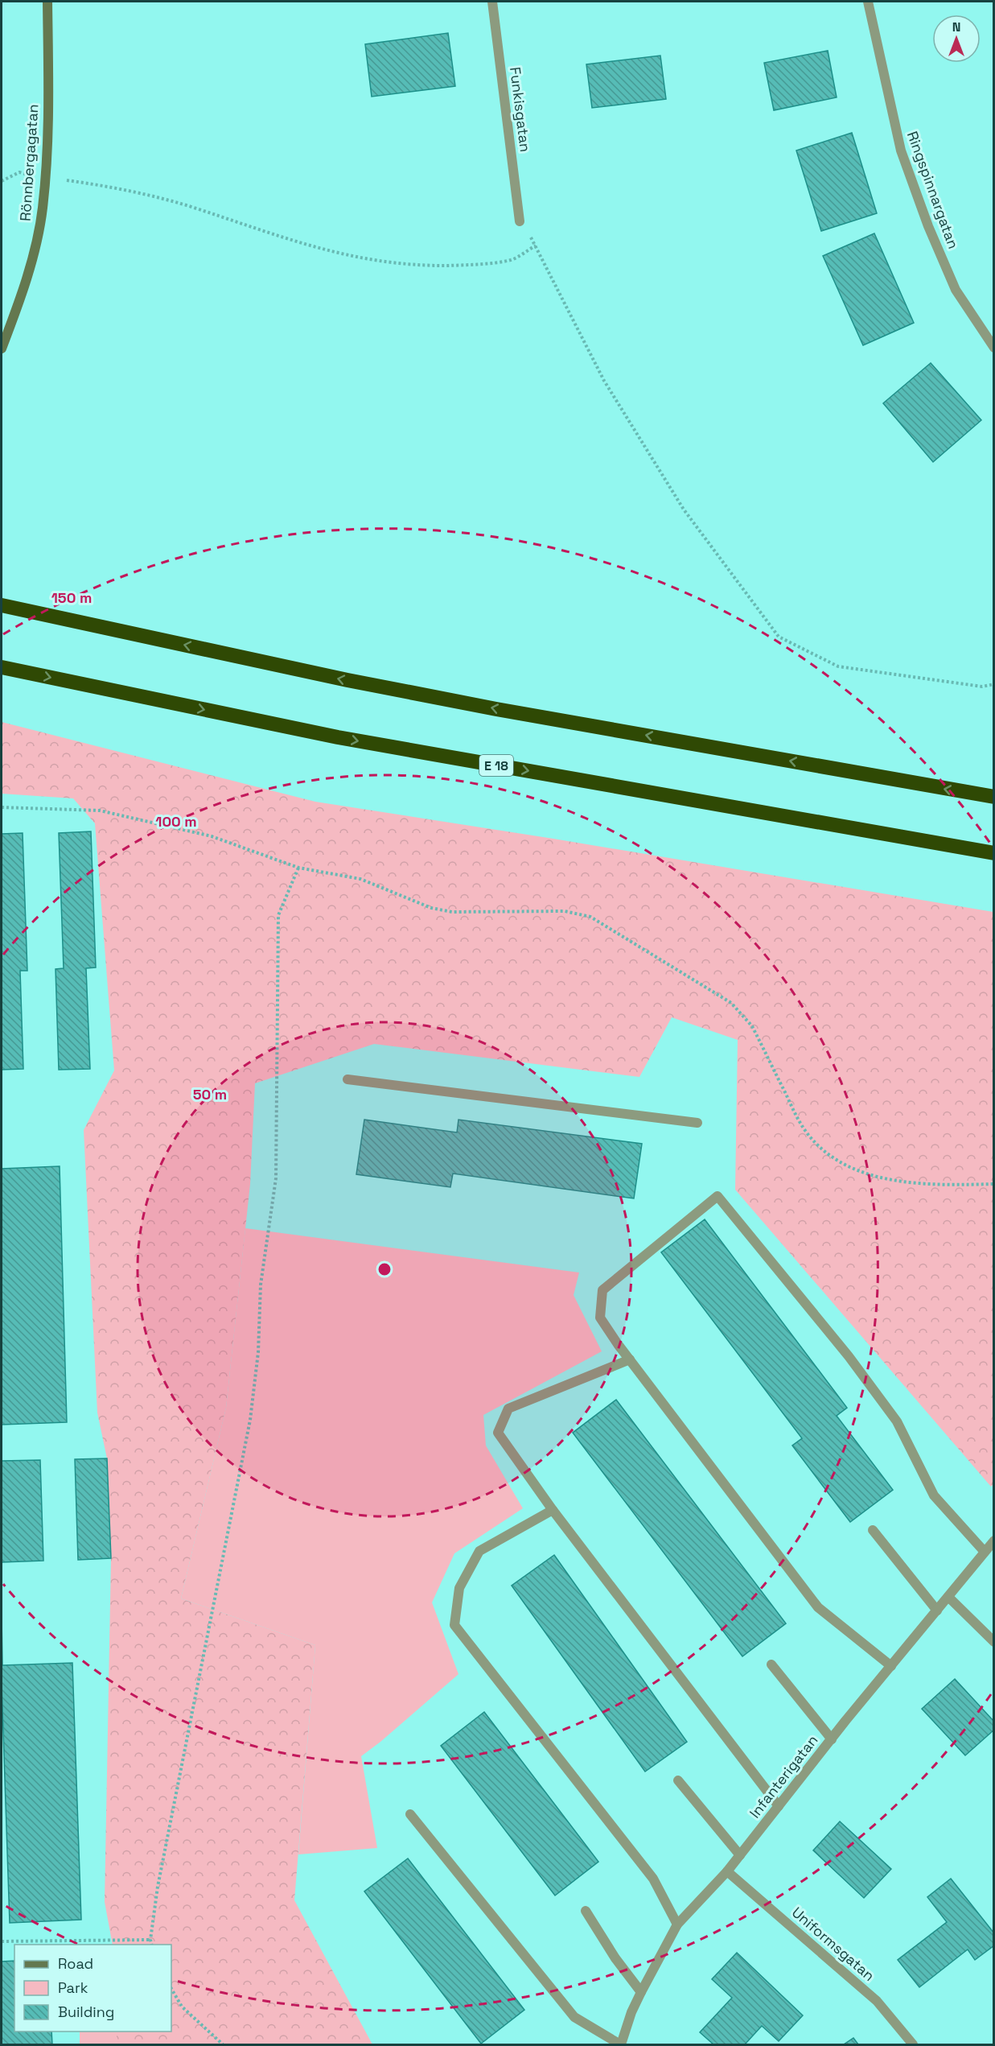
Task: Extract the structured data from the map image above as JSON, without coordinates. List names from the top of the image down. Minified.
{"streets":{"highway":["E 18"],"street":["Funkisgatan","Rönnbergagatan","Ringspinnargatan","Infanterigatan","Uniformsgatan"]},"crossings":[["Infanterigatan","Uniformsgatan"]],"legend":["Road","Park","Building"],"north":"top","rings":["150 m","100 m","50 m"]}
